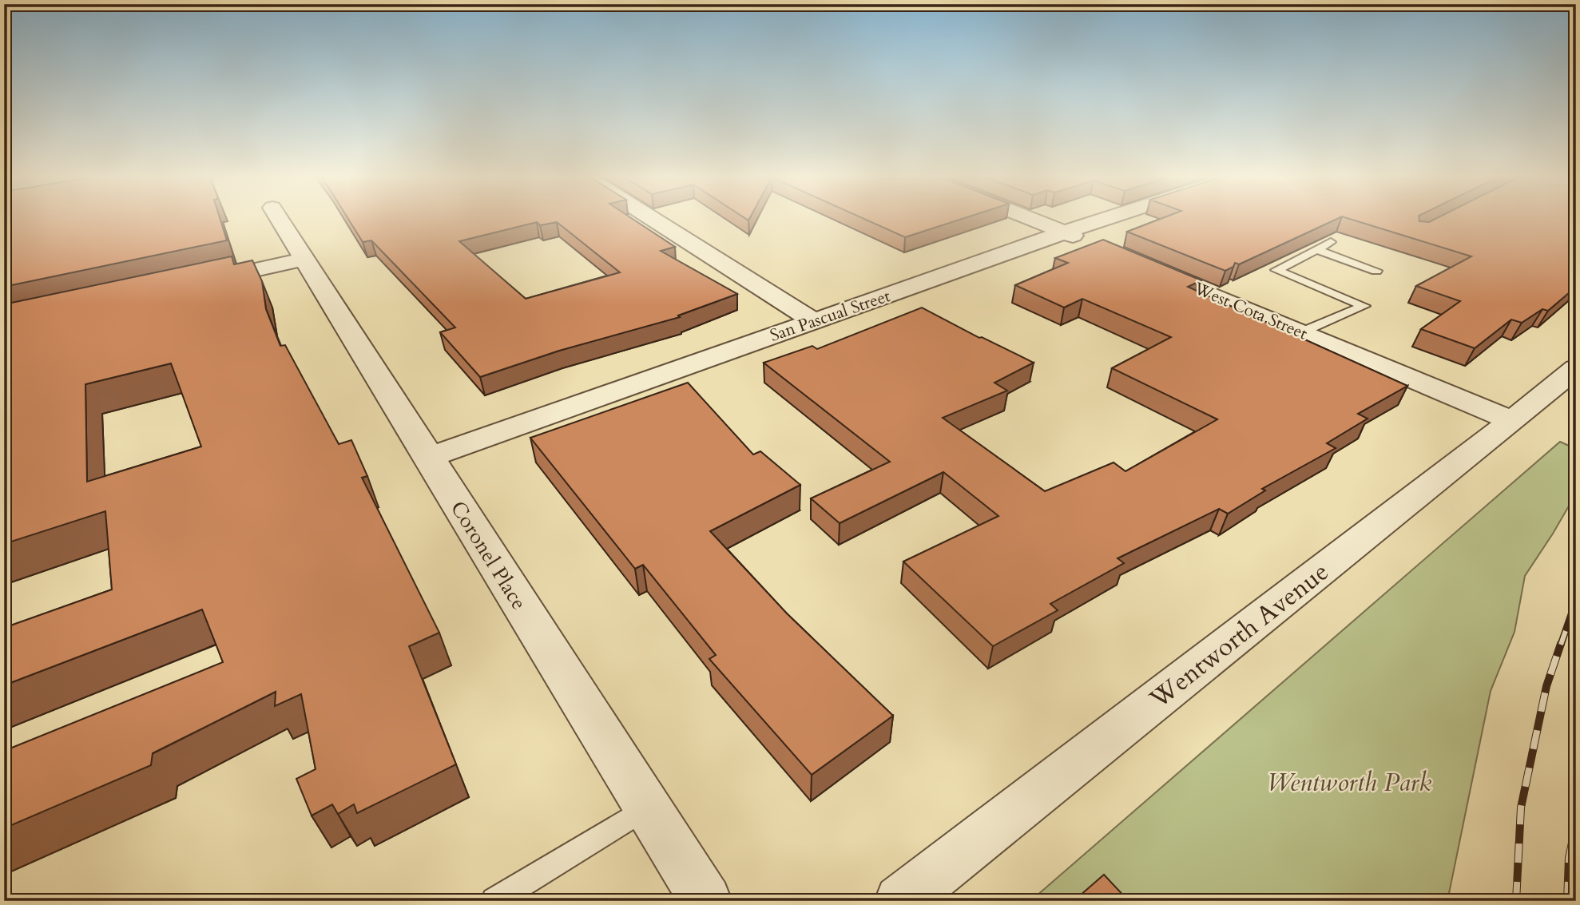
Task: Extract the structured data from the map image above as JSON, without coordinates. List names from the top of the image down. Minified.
{"streets":{"street":["West Cota Street","San Pascual Street","Coronel Place","Wentworth Avenue"]},"crossings":[["West Cota Street","Wentworth Avenue"],["San Pascual Street","Coronel Place"]],"parks":["Wentworth Park"]}
